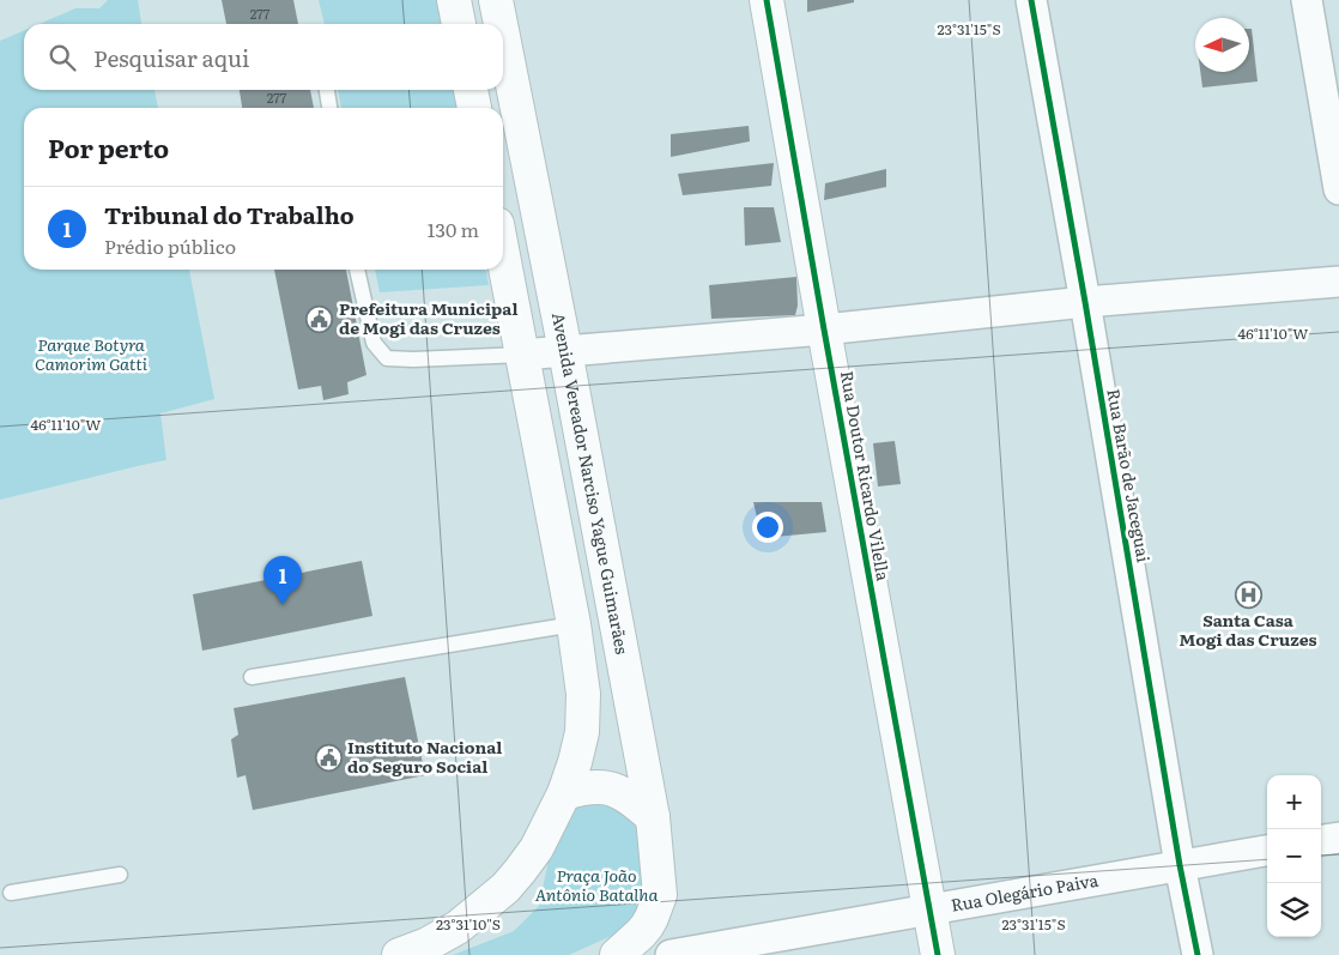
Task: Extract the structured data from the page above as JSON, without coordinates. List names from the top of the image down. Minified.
{"streets":{"main road":["Rua Doutor Ricardo Vilella","Avenida Vereador Narciso Yague Guimarães"],"street":["Rua Barão de Jaceguai","Rua Olegário Paiva"]},"crossings":[["Rua Doutor Ricardo Vilella","Rua Olegário Paiva"],["Rua Barão de Jaceguai","Rua Olegário Paiva"]],"parks":["Parque Botyra Camorim Gatti","Praça João Antônio Batalha"],"places":{"public building":["Prefeitura Municipal de Mogi das Cruzes","Instituto Nacional do Seguro Social"],"hospital":["Santa Casa Mogi das Cruzes"]},"house_numbers":["277","277"],"north":"left","page":{"search":"Pesquisar aqui","heading":"Por perto","list":[{"mark":"1","name":"Tribunal do Trabalho","note":"Prédio público","value":"130 m"}],"pins":"1","map_buttons":["+","−"]},"coordinates":["23°31'15\"S","46°11'10\"W","23°31'10\"S"]}
